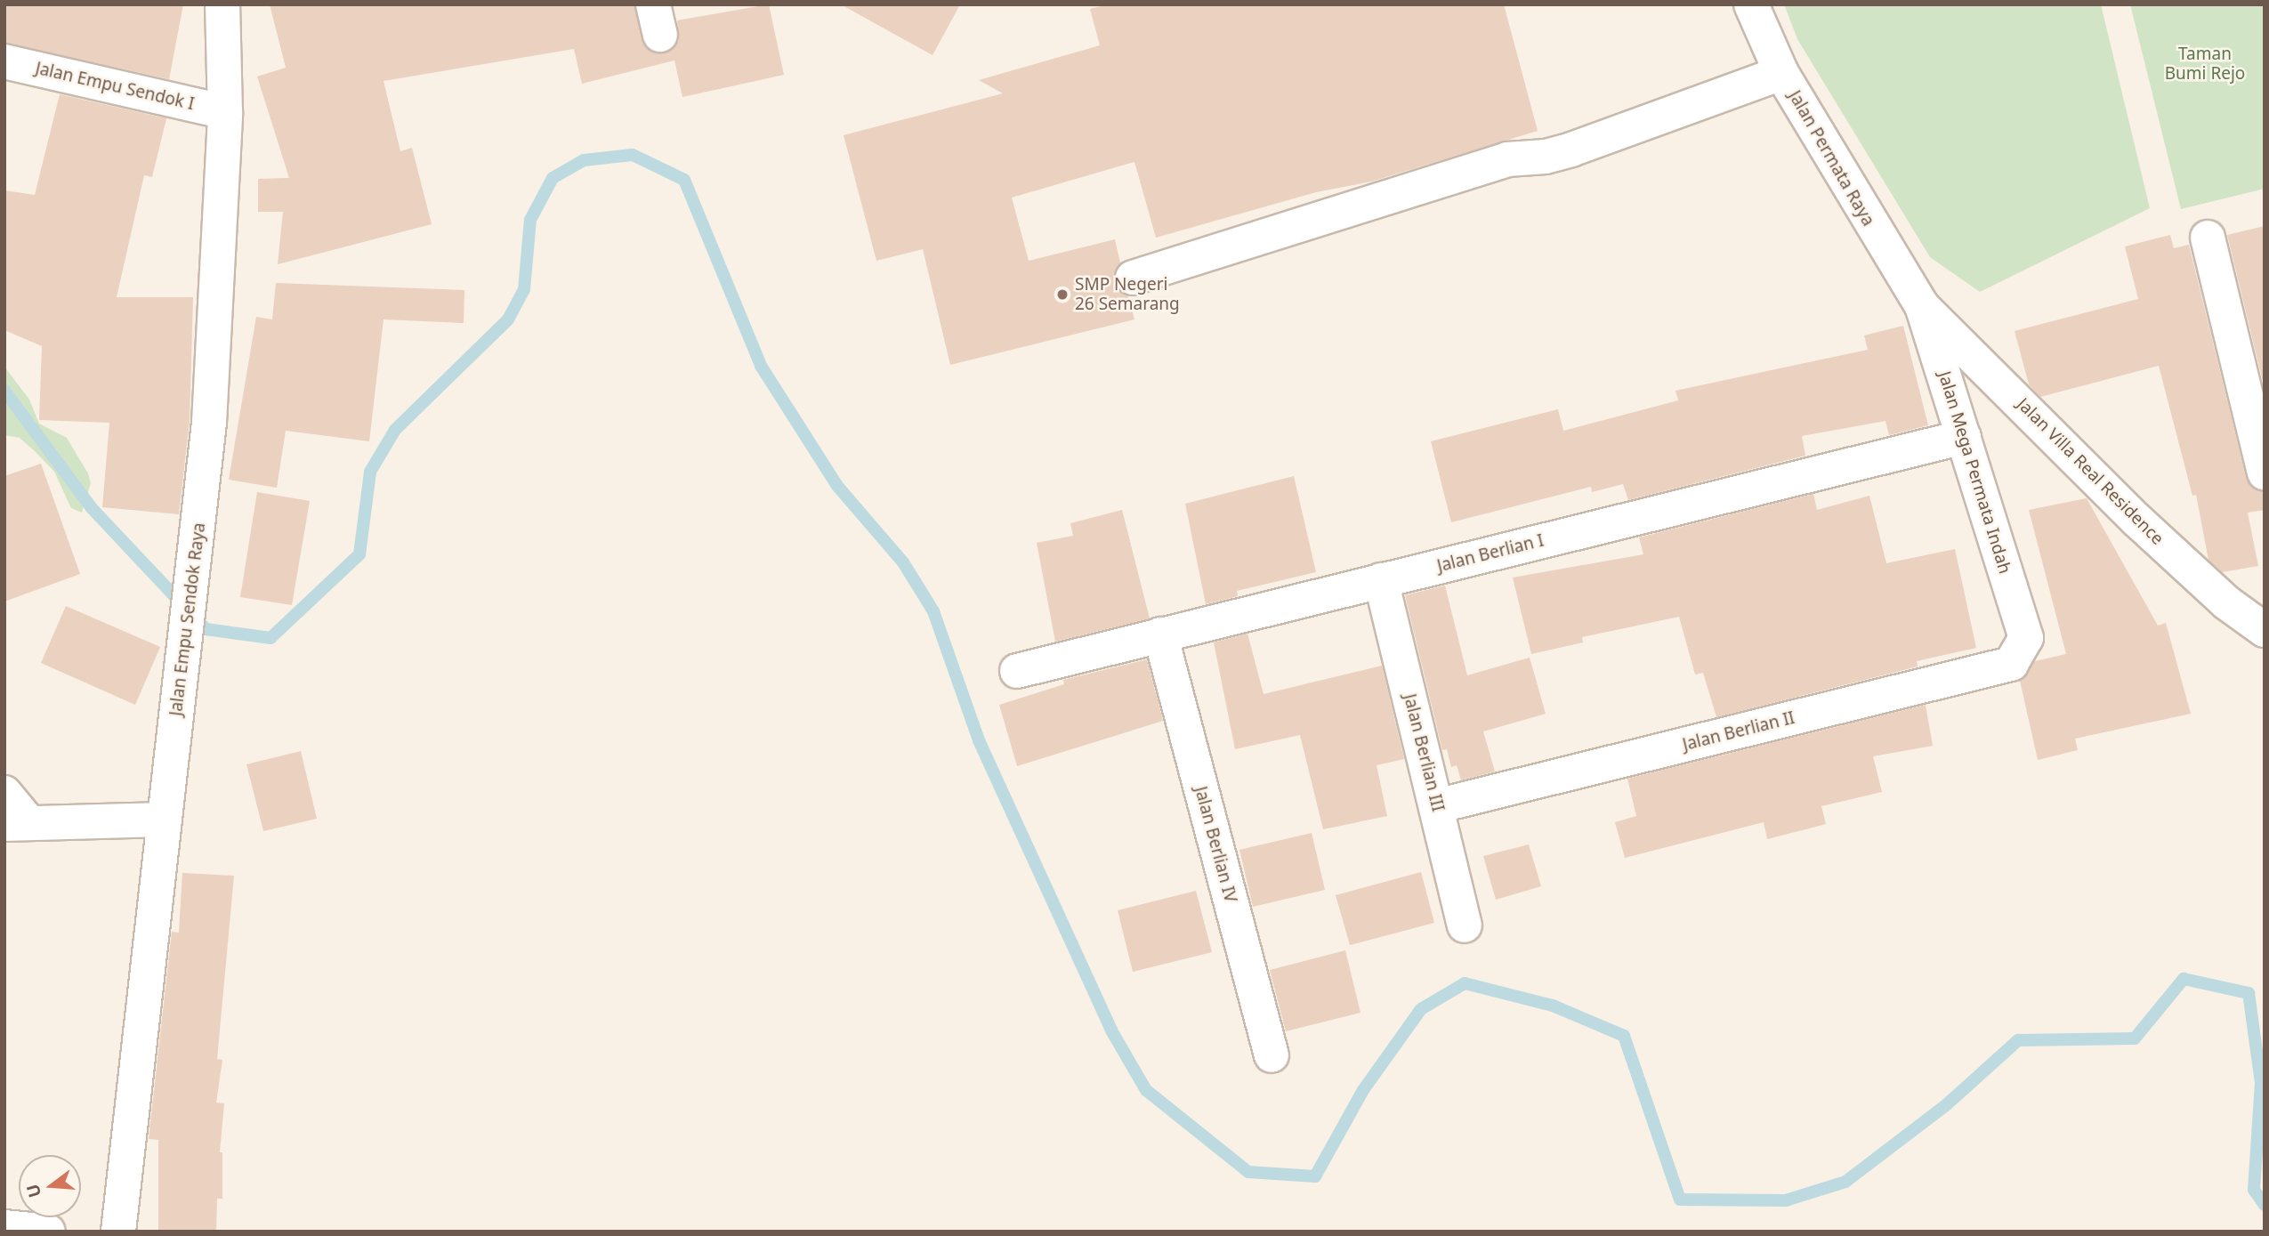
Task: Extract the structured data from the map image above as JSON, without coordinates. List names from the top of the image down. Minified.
{"streets":{"street":["Jalan Empu Sendok I","Jalan Permata Raya","Jalan Villa Real Residence","Jalan Mega Permata Indah","Jalan Berlian I","Jalan Empu Sendok Raya","Jalan Berlian II","Jalan Berlian III","Jalan Berlian IV"]},"crossings":[["Jalan Empu Sendok I","Jalan Empu Sendok Raya"],["Jalan Permata Raya","Jalan Villa Real Residence"],["Jalan Permata Raya","Jalan Mega Permata Indah"],["Jalan Villa Real Residence","Jalan Mega Permata Indah"],["Jalan Mega Permata Indah","Jalan Berlian I"],["Jalan Mega Permata Indah","Jalan Berlian II"],["Jalan Berlian I","Jalan Berlian III"],["Jalan Berlian I","Jalan Berlian IV"],["Jalan Berlian II","Jalan Berlian III"]],"parks":["Taman Bumi Rejo"],"places":["SMP Negeri 26 Semarang"],"north":"left"}
